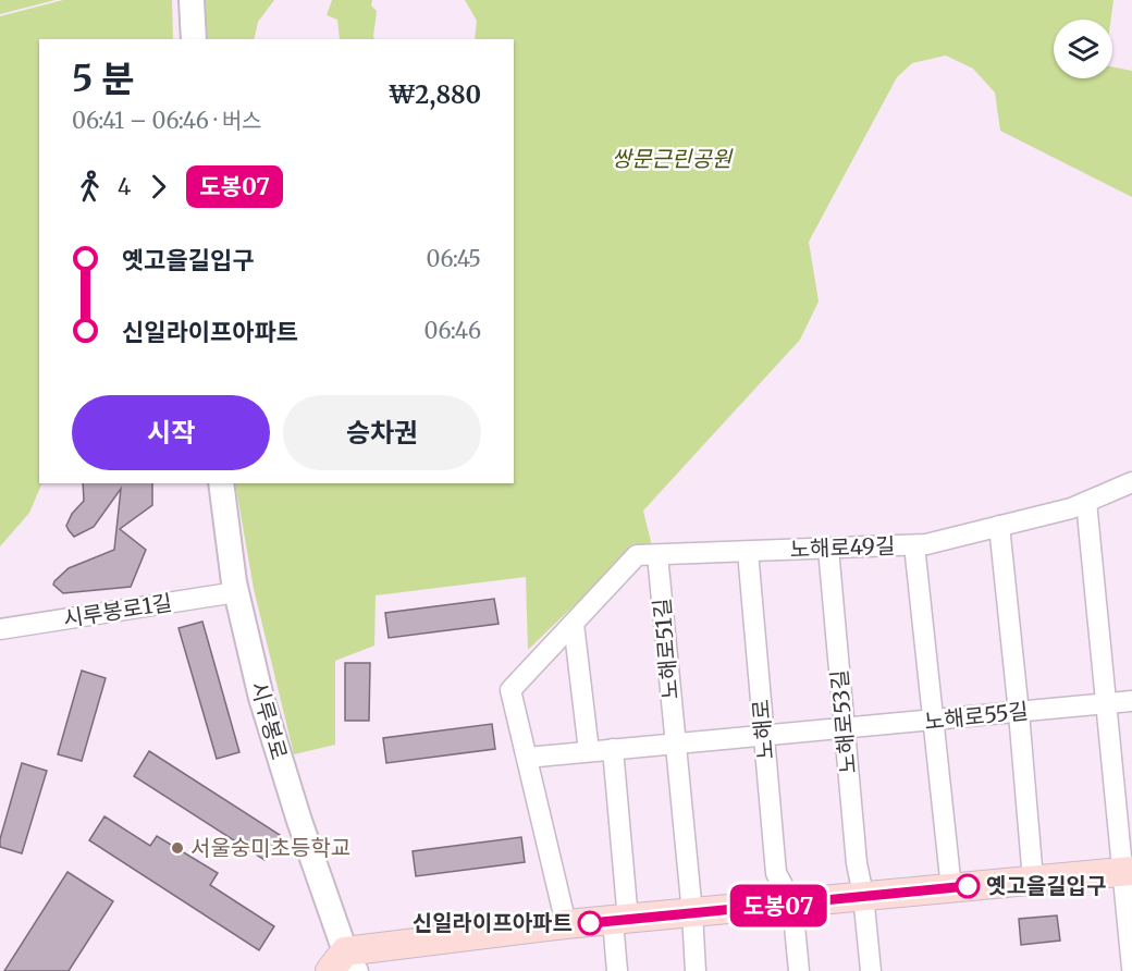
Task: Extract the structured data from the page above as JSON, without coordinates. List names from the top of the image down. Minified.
{"streets":{"street":["노해로49길","시루봉로1길","노해로51길","노해로55길","시루봉로","노해로53길","노해로"]},"crossings":[["노해로49길","노해로51길"],["노해로49길","노해로53길"],["노해로49길","노해로"],["시루봉로1길","시루봉로"],["노해로55길","노해로53길"]],"parks":["쌍문근린공원"],"places":["서울숭미초등학교","옛고을길입구","신일라이프아파트"],"lines":["bus line 도봉07"],"page":{"on_map":"도봉07","heading":["5 분","06:41 – 06:46 · 버스","₩2,880"],"legs":["4","도봉07"],"list":[{"name":"옛고을길입구","value":"06:45"},{"name":"신일라이프아파트","value":"06:46"}],"buttons":["시작","승차권"]}}
